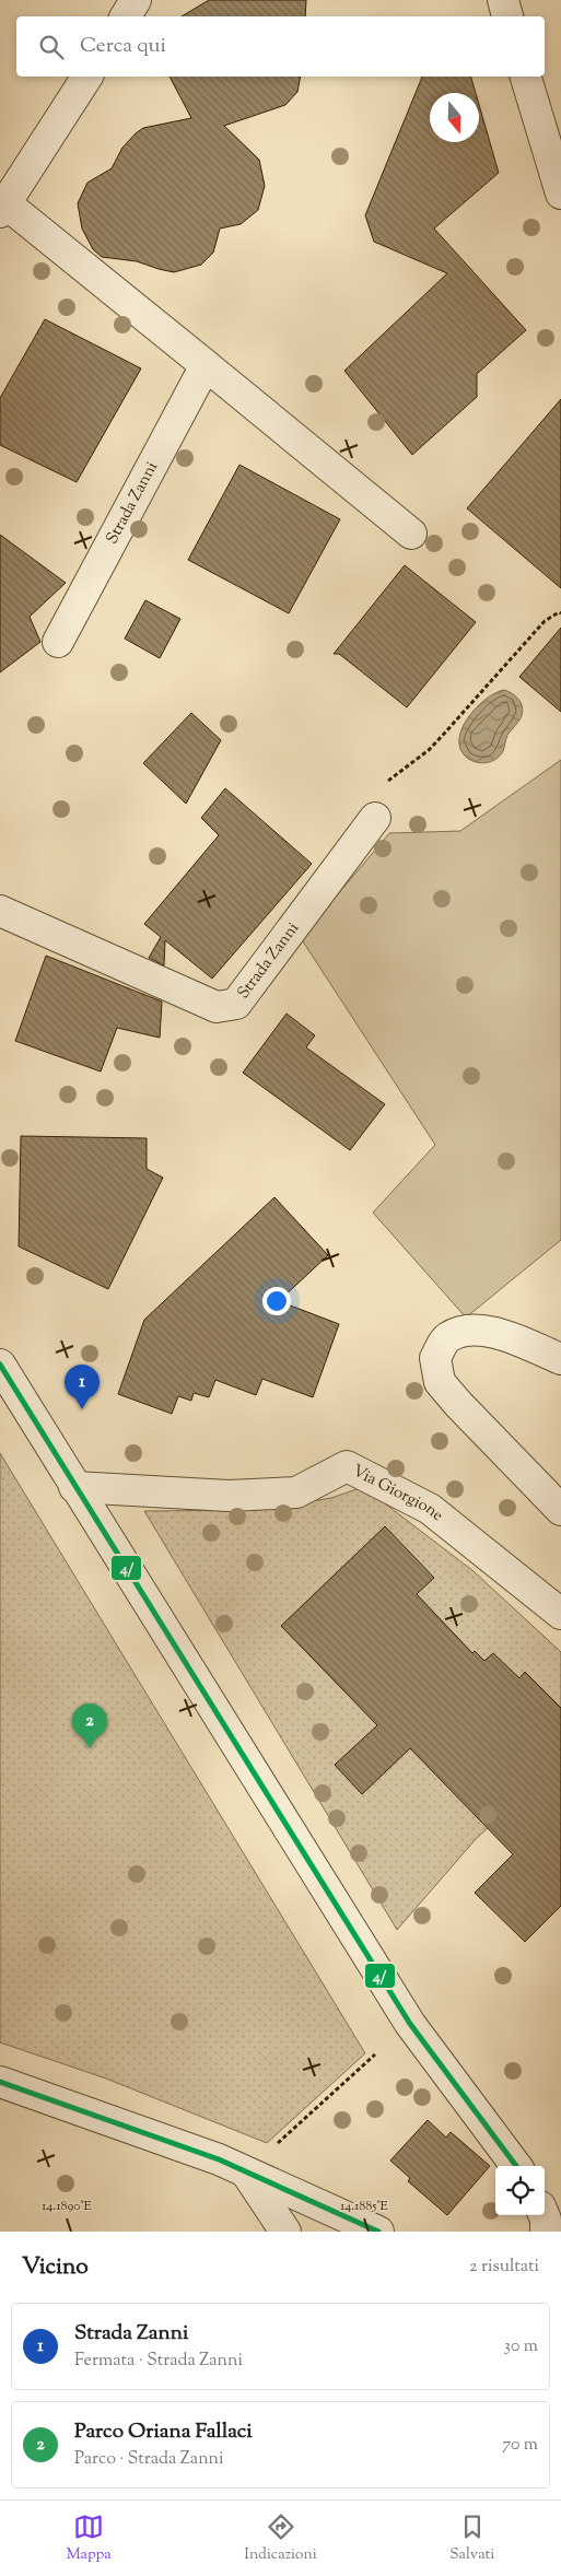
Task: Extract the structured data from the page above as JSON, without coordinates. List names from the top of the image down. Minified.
{"streets":{"street":["Strada Zanni","Via Giorgione"]},"lines":["transit line 4/"],"north":"bottom","page":{"search":"Cerca qui","pins":["1","2"],"heading":["Vicino","2 risultati"],"list":[{"mark":"1","name":"Strada Zanni","note":"Fermata · Strada Zanni","value":"30 m"},{"mark":"2","name":"Parco Oriana Fallaci","note":"Parco · Strada Zanni","value":"70 m"}],"nav":["Mappa","Indicazioni","Salvati"]},"coordinates":["14.1890°E","14.1885°E"]}
